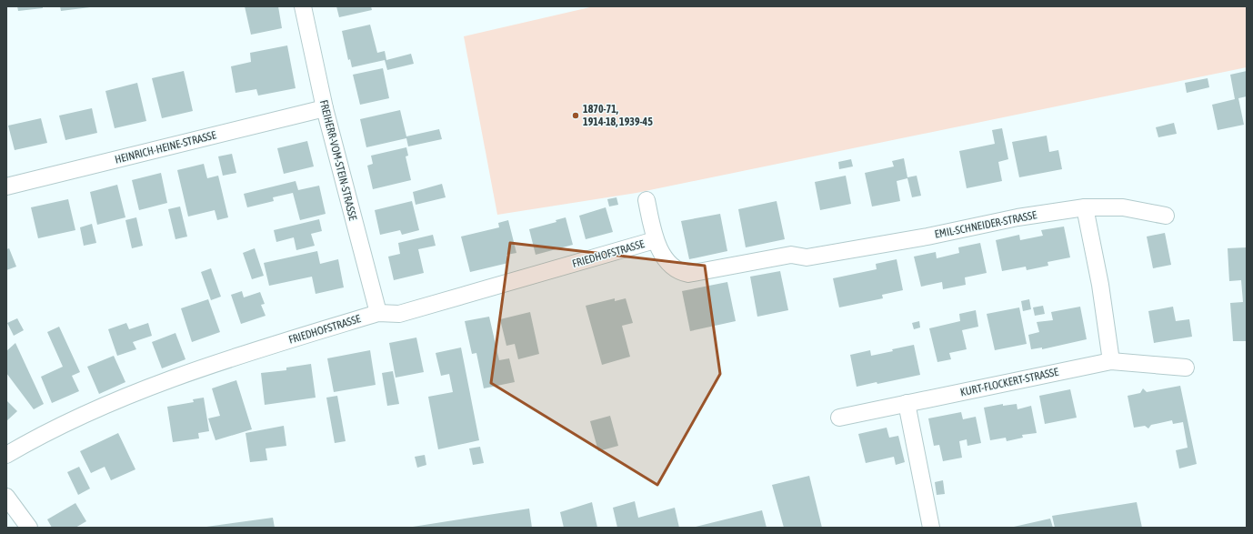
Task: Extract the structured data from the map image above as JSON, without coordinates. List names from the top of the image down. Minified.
{"streets":{"street":["HEINRICH-HEINE-STRASSE","FREIHERR-VOM-STEIN-STRASSE","EMIL-SCHNEIDER-STRASSE","FRIEDHOFSTRASSE","KURT-FLOCKERT-STRASSE"]},"crossings":[["HEINRICH-HEINE-STRASSE","FREIHERR-VOM-STEIN-STRASSE"],["FREIHERR-VOM-STEIN-STRASSE","FRIEDHOFSTRASSE"],["EMIL-SCHNEIDER-STRASSE","FRIEDHOFSTRASSE"]],"places":["1870-71, 1914-18, 1939-45"]}
